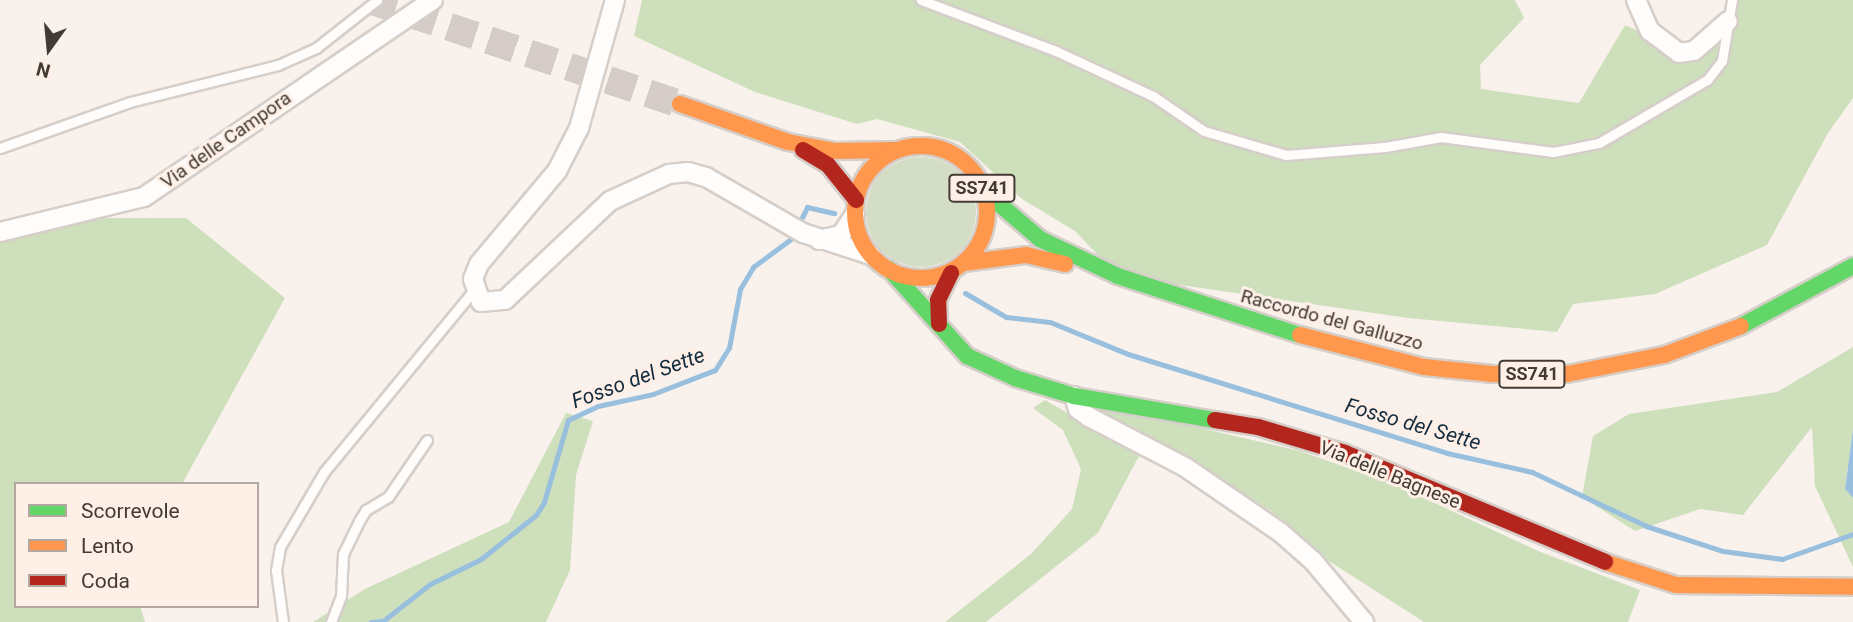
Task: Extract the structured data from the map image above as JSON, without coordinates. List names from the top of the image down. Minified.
{"streets":{"main road":["SS741","Raccordo del Galluzzo","Via delle Bagnese"],"street":["Via delle Campora"]},"crossings":[["SS741","Raccordo del Galluzzo"],["SS741","Via delle Bagnese"],["Raccordo del Galluzzo","Via delle Bagnese"]],"water":["Fosso del Sette"],"legend":["Scorrevole","Lento","Coda"],"north":"bottom"}
